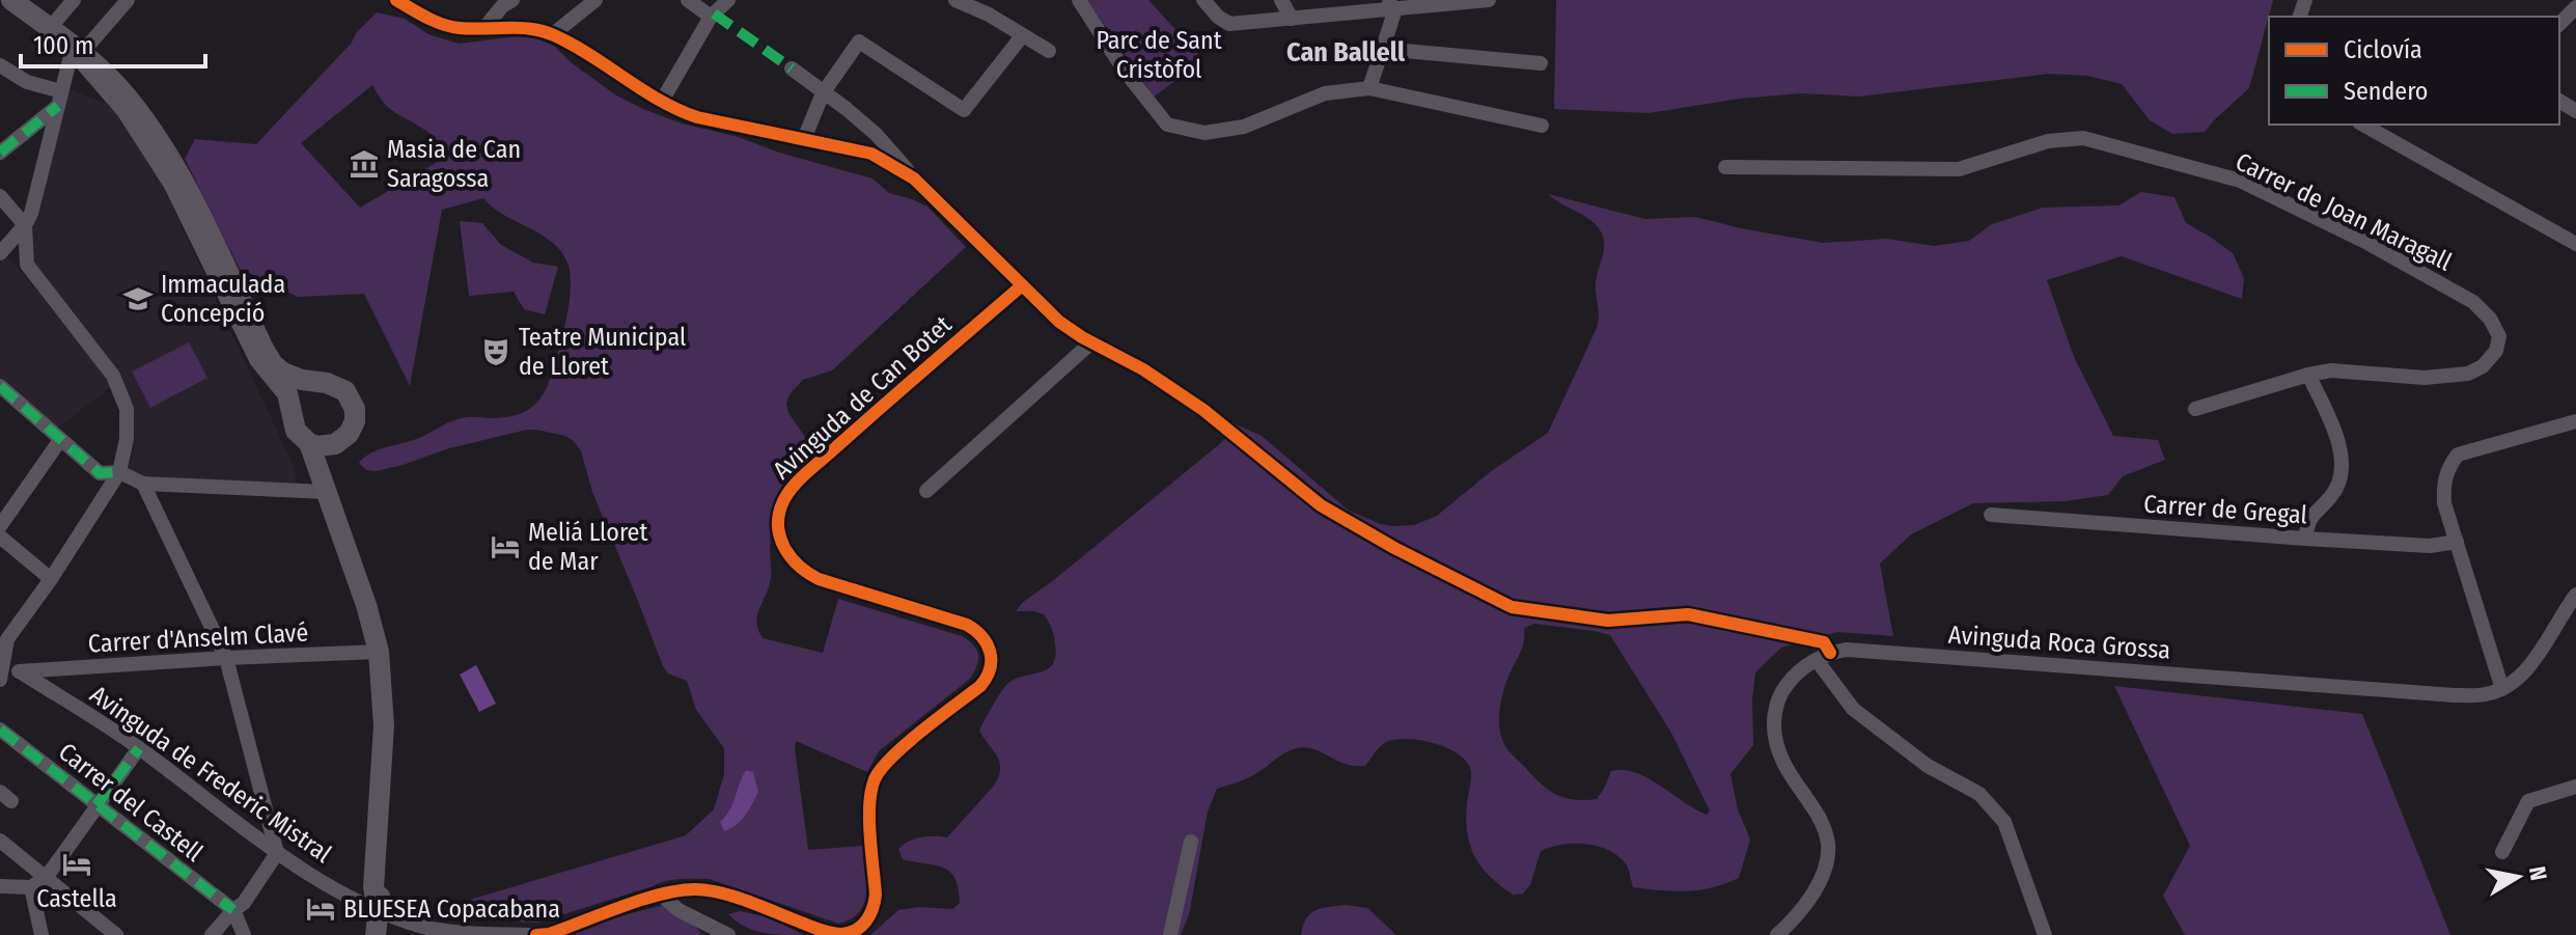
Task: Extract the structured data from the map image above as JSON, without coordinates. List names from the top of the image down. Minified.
{"streets":{"street":["Carrer de Joan Maragall","Avinguda de Can Botet","Carrer de Gregal","Carrer d'Anselm Clavé","Avinguda Roca Grossa","Avinguda de Frederic Mistral","Carrer del Castell"]},"crossings":[["Carrer d'Anselm Clavé","Avinguda de Frederic Mistral"]],"districts":["Can Ballell"],"parks":["Parc de Sant Cristòfol"],"places":{"museum":["Masia de Can Saragossa"],"school or university":["Immaculada Concepció"],"theatre":["Teatre Municipal de Lloret"],"hotel":["Meliá Lloret de Mar","Castella","BLUESEA Copacabana"]},"legend":["Ciclovía","Sendero"],"scale_bar":"100 m","north":"right"}
